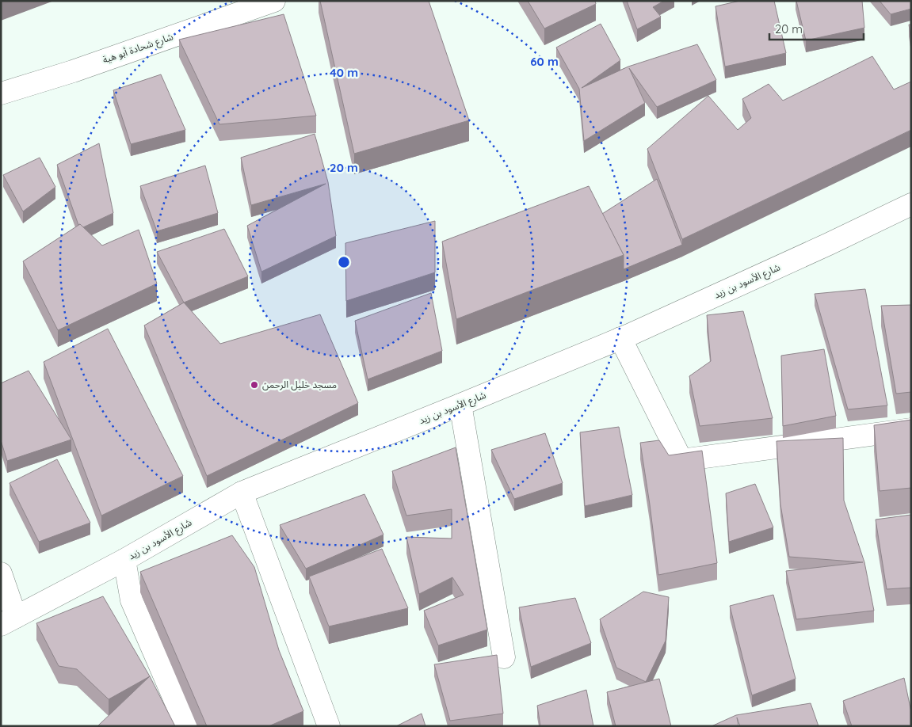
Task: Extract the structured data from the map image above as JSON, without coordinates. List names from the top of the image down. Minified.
{"streets":{"street":["شارع شحادة أبو هية","شارع الأسود بن زيد"]},"places":["مسجد خليل الرحمن"],"scale_bar":"20 m","rings":["60 m","40 m","20 m"]}
